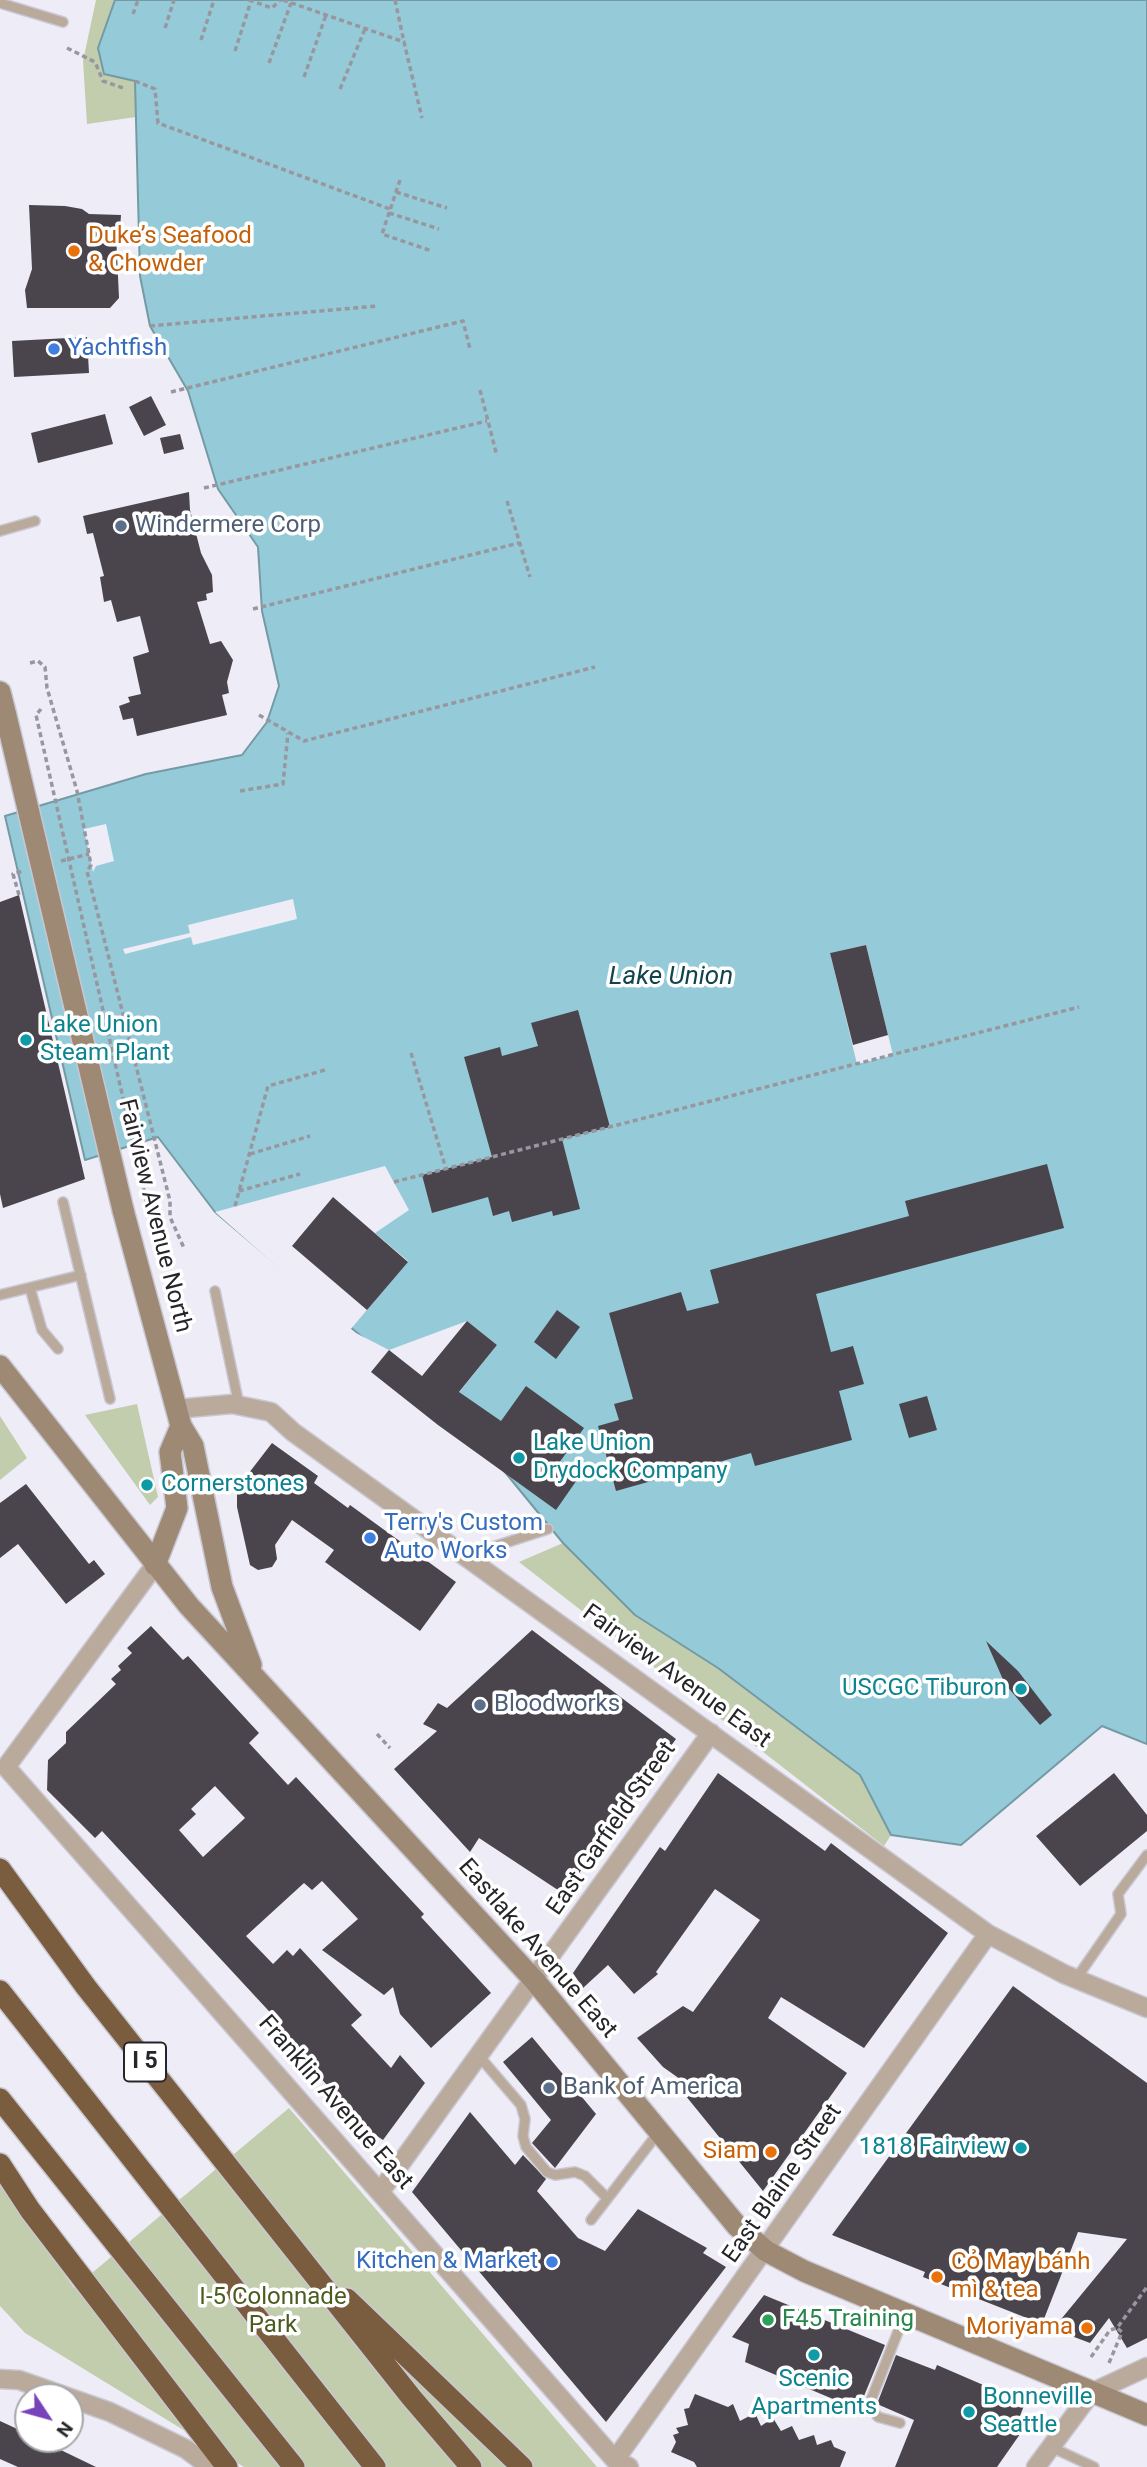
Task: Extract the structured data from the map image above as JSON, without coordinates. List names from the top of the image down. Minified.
{"streets":{"highway":["I 5"],"main road":["Fairview Avenue North","Eastlake Avenue East"],"street":["Fairview Avenue East","East Garfield Street","Franklin Avenue East","East Blaine Street"]},"crossings":[["Fairview Avenue North","Fairview Avenue East"],["Fairview Avenue North","Eastlake Avenue East"],["Fairview Avenue East","East Garfield Street"],["Fairview Avenue East","East Blaine Street"],["East Garfield Street","Eastlake Avenue East"],["East Garfield Street","Franklin Avenue East"],["Eastlake Avenue East","Franklin Avenue East"],["Eastlake Avenue East","East Blaine Street"],["Franklin Avenue East","East Blaine Street"]],"water":["Lake Union"],"parks":["I-5 Colonnade Park"],"places":["Duke’s Seafood & Chowder","Yachtfish","Windermere Corp","Lake Union Steam Plant","Lake Union Drydock Company","Cornerstones","Terry's Custom Auto Works","USCGC Tiburon","Bloodworks","Bank of America","1818 Fairview","Siam","Kitchen & Market","Cỏ May bánh mì & tea","F45 Training","Moriyama","Scenic Apartments","Bonneville Seattle"],"north":"bottom right"}
